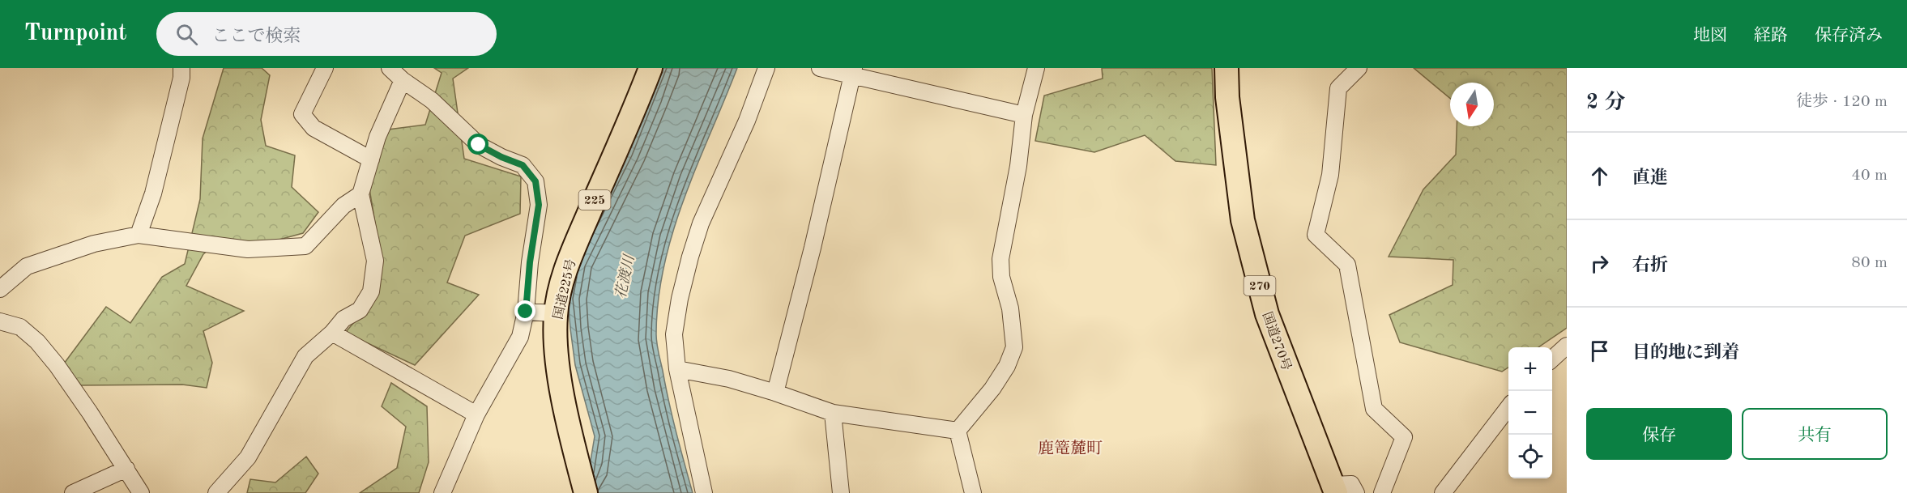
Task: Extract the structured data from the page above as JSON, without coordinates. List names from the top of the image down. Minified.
{"streets":{"highway":["225","270","国道225号","国道270号"]},"districts":["鹿篭麓町"],"water":["花渡川"],"north":"bottom","page":{"header":"Turnpoint","search":"ここで検索","nav":["地図","経路","保存済み"],"heading":["2 分","徒歩 · 120 m"],"list":[["直進","40 m"],["右折","80 m"],"目的地に到着"],"map_buttons":["+","−"],"buttons":["保存","共有"]}}
